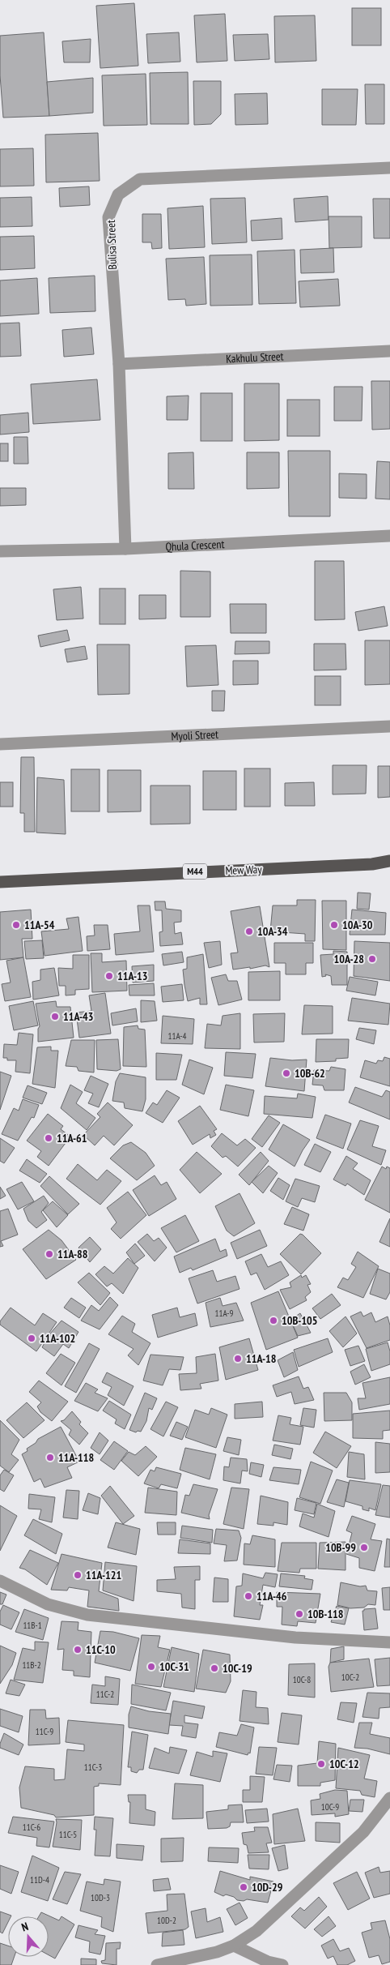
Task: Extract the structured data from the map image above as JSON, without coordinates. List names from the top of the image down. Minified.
{"streets":{"main road":["Mew Way","M44"],"street":["Bulisa Street","Kakhulu Street","Qhula Crescent","Myoli Street"]},"crossings":[["Bulisa Street","Kakhulu Street"],["Bulisa Street","Qhula Crescent"]],"places":["11A-54","10A-30","10A-34","10A-28","11A-13","11A-43","10B-62","11A-61","11A-88","10B-105","11A-102","11A-18","11A-118","10B-99","11A-121","11A-46","10B-118","11C-10","10C-31","10C-19","10C-12","10D-29"],"house_numbers":["11A-4","11A-9","11B-1","11B-2","10C-2","10C-8","11C-2","11C-9","11C-3","10C-9","11C-6","11C-5","11D-4","10D-3","10D-2"],"north":"top"}
